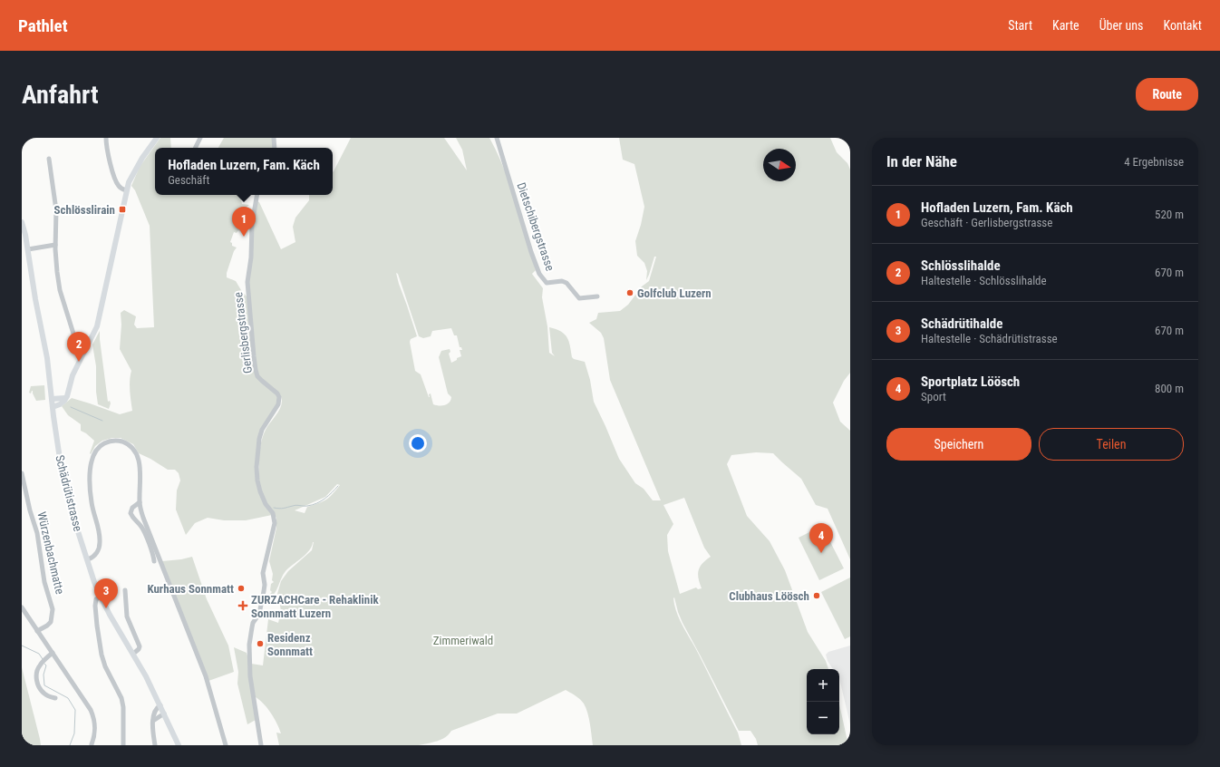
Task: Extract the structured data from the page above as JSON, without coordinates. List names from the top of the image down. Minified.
{"streets":{"main road":["Schädrütistrasse"],"street":["Dietschibergstrasse","Gerlisbergstrasse","Würzenbachmatte"]},"parks":["Zimmeriwald"],"places":{"transit":["Schlösslirain"],"other":["Golfclub Luzern","Kurhaus Sonnmatt","Clubhaus Löösch","Residenz Sonnmatt"],"health":["ZURZACHCare - Rehaklinik Sonnmatt Luzern"]},"north":"right","page":{"header":"Pathlet","nav":["Start","Karte","Über uns","Kontakt"],"buttons":["Route",["Speichern","Teilen"]],"title":"Anfahrt","heading":["In der Nähe","4 Ergebnisse"],"popup":["Hofladen Luzern, Fam. Käch","Geschäft"],"list":[{"mark":"1","name":"Hofladen Luzern, Fam. Käch","note":"Geschäft · Gerlisbergstrasse","value":"520 m"},{"mark":"2","name":"Schlösslihalde","note":"Haltestelle · Schlösslihalde","value":"670 m"},{"mark":"3","name":"Schädrütihalde","note":"Haltestelle · Schädrütistrasse","value":"670 m"},{"mark":"4","name":"Sportplatz Löösch","note":"Sport","value":"800 m"}],"pins":["1","2","4","3"],"map_buttons":["+","−"]}}
